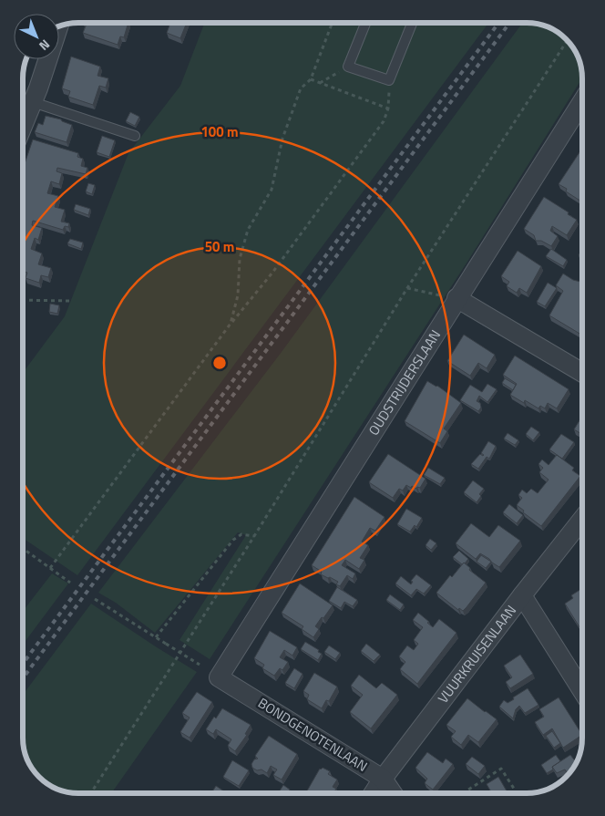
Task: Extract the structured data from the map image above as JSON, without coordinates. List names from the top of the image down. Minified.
{"streets":{"street":["OUDSTRIJDERSLAAN","VUURKRUISENLAAN","BONDGENOTENLAAN"]},"crossings":[["OUDSTRIJDERSLAAN","BONDGENOTENLAAN"],["VUURKRUISENLAAN","BONDGENOTENLAAN"]],"north":"bottom right","rings":["100 m","50 m"]}
